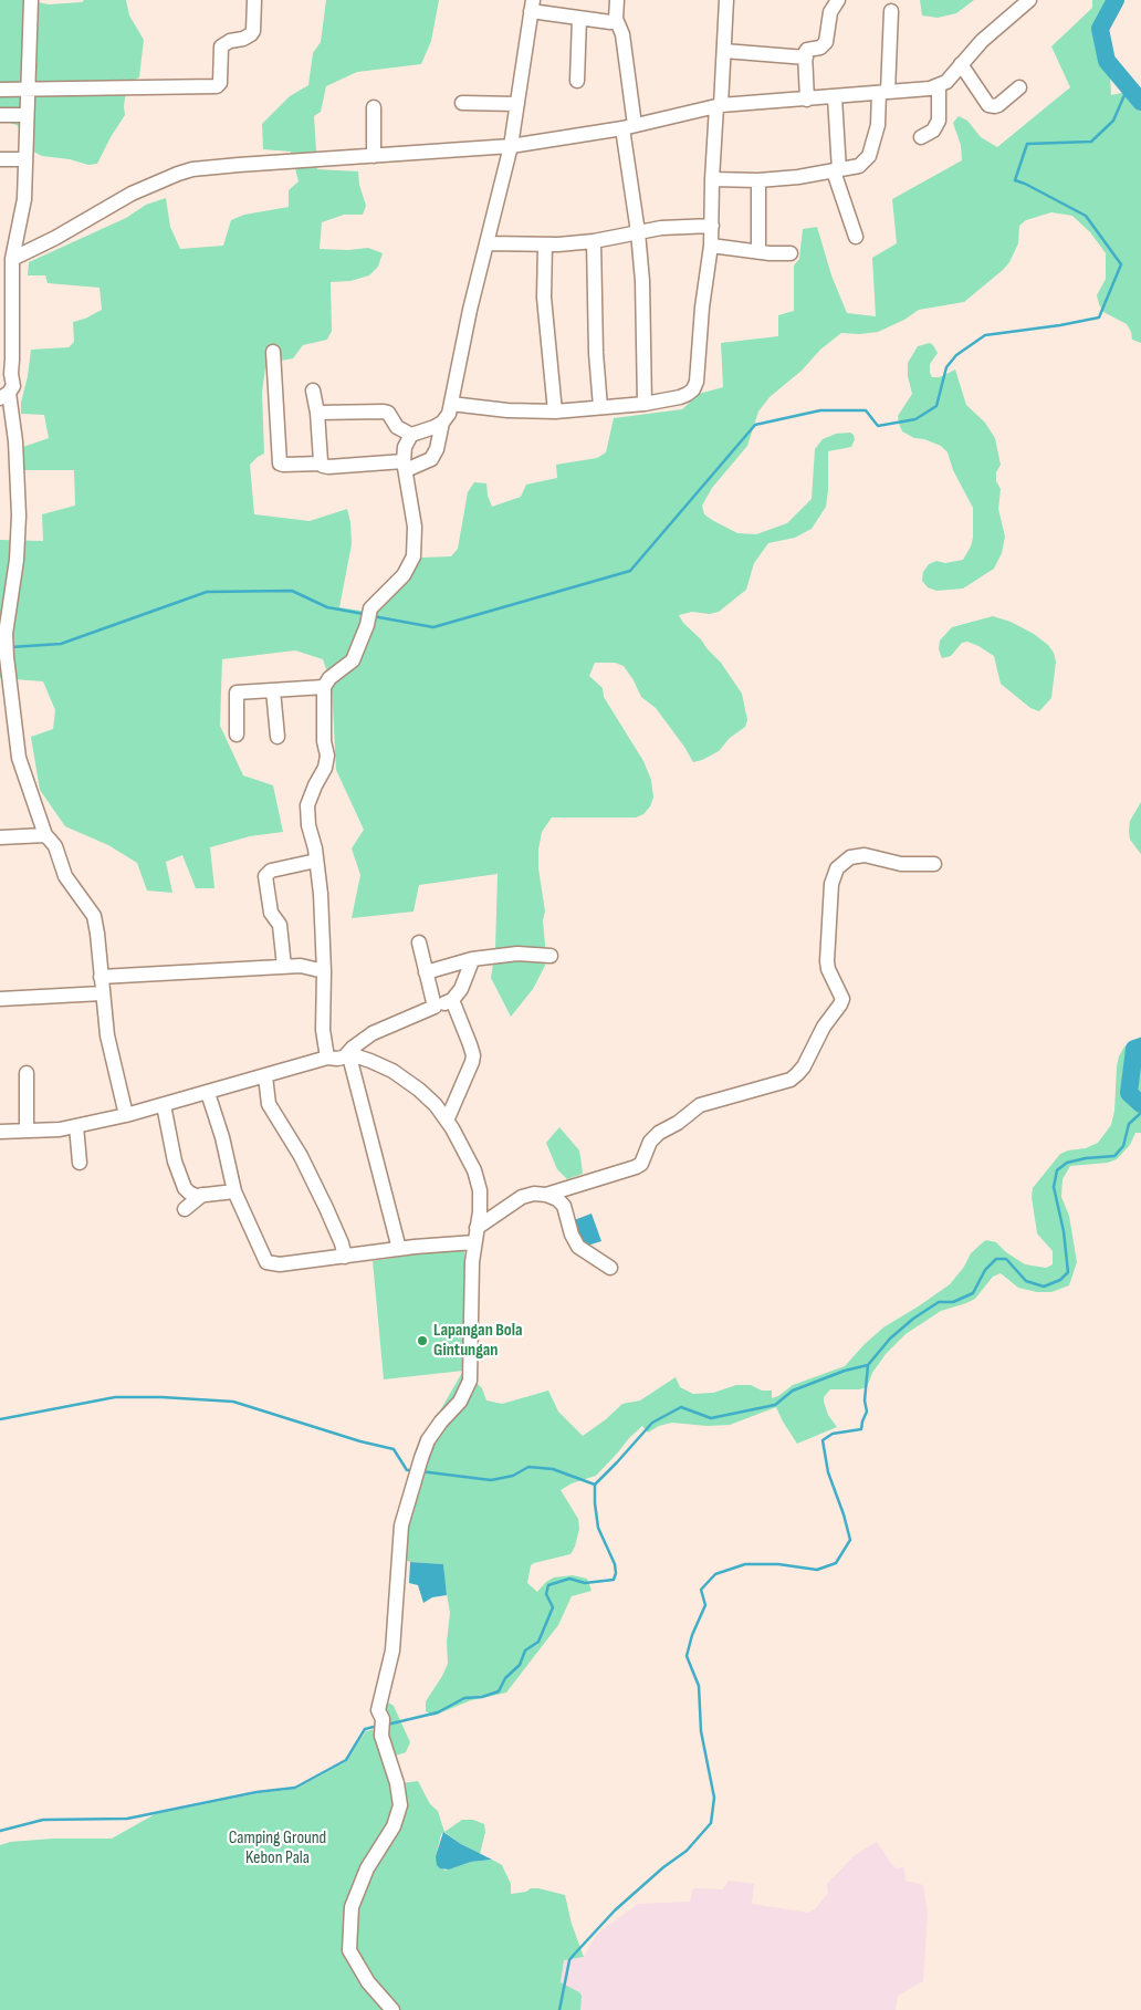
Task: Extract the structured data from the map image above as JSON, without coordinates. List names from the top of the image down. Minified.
{"parks":["Camping Ground Kebon Pala"],"places":["Lapangan Bola Gintungan"]}
